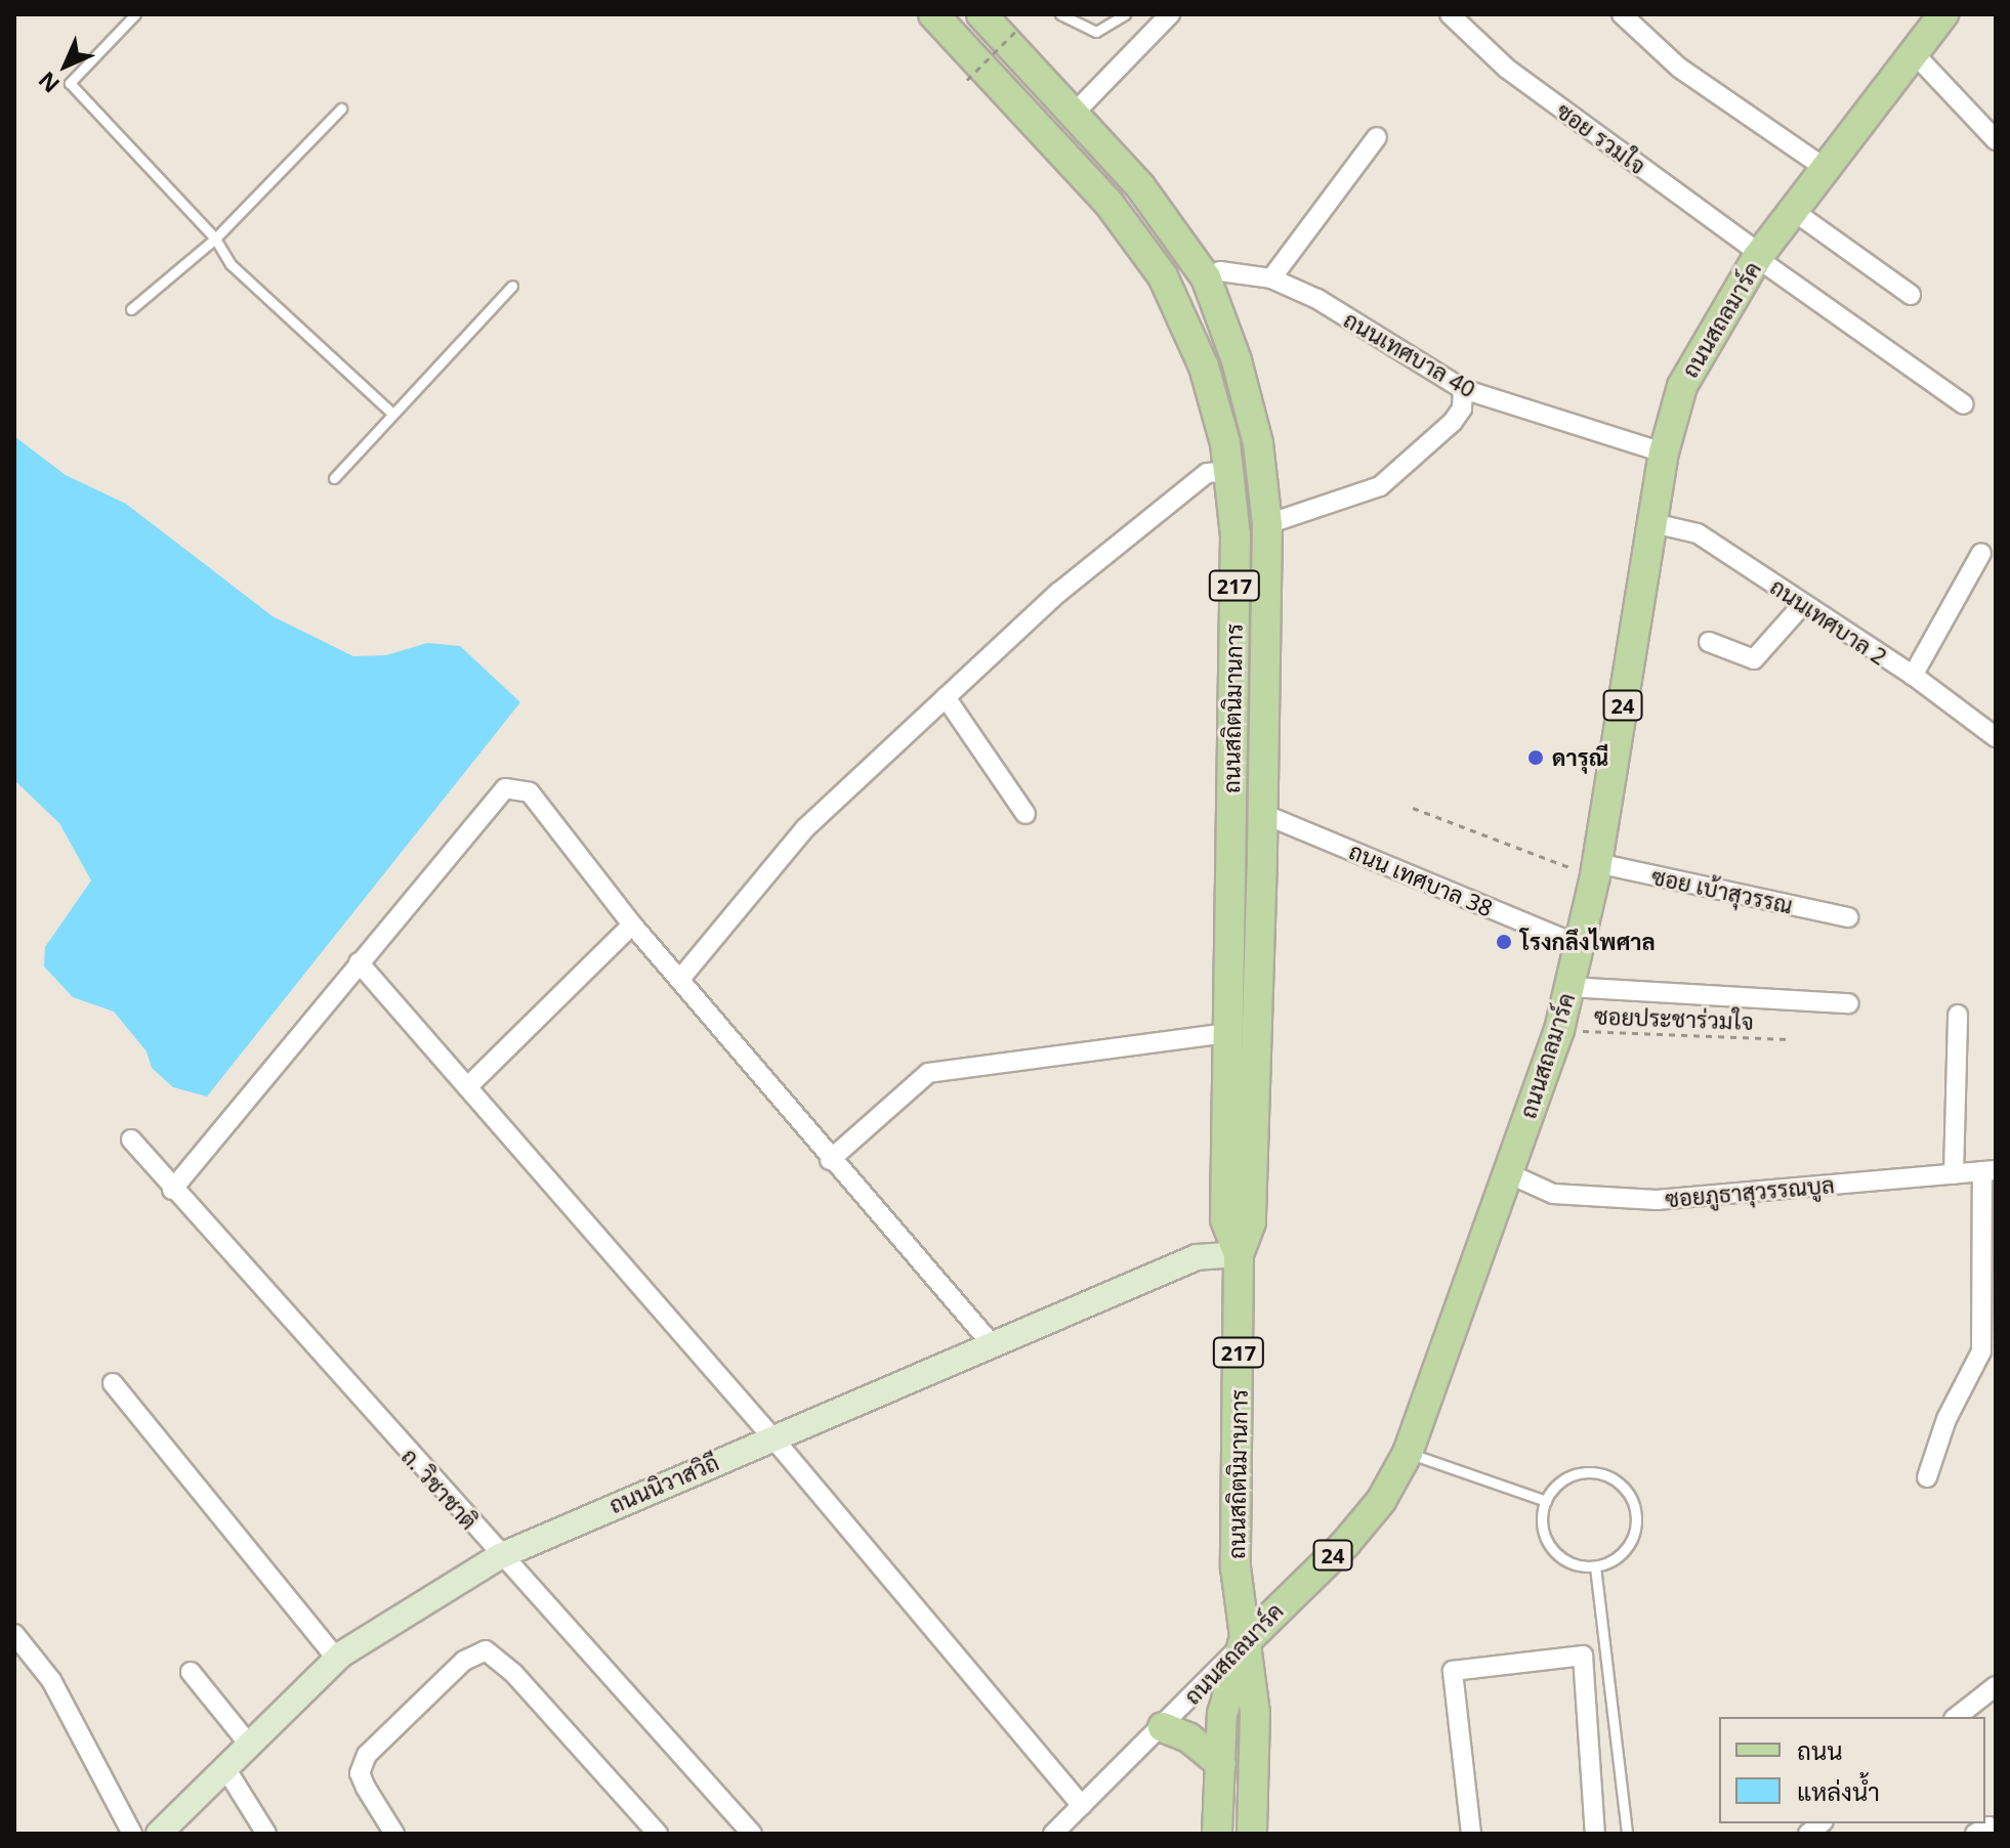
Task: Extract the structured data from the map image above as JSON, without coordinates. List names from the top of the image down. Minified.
{"streets":{"main road":["ถนนสถลมาร์ค","217","24","ถนนสถิตนิมานการ","ถนนนิวาสวิถี"],"street":["ซอย รวมใจ","ถนนเทศบาล 40","ถนนเทศบาล 2","ถนน เทศบาล 38","ซอย เบ้าสุวรรณ","ซอยภูธาสุวรรณบูล","ถ. วิชาชาติ"],"path":["ซอยประชาร่วมใจ"]},"crossings":[["ซอย รวมใจ","ถนนสถลมาร์ค"],["ถนนสถลมาร์ค","ถนนเทศบาล 40"],["ถนนสถลมาร์ค","ถนนเทศบาล 2"],["ถนนสถลมาร์ค","ถนนสถิตนิมานการ"],["ถนนสถลมาร์ค","ถนน เทศบาล 38"],["ถนนสถลมาร์ค","ซอย เบ้าสุวรรณ"],["ถนนสถลมาร์ค","ซอยประชาร่วมใจ"],["ถนนสถลมาร์ค","ซอยภูธาสุวรรณบูล"],["ถนนเทศบาล 40","ถนนสถิตนิมานการ"],["ถนนสถิตนิมานการ","ถนน เทศบาล 38"],["ถนนสถิตนิมานการ","ถนนนิวาสวิถี"],["ถนนนิวาสวิถี","ถ. วิชาชาติ"]],"places":["ดารุณี","โรงกลึงไพศาล"],"legend":["ถนน","แหล่งน้ำ"],"north":"bottom left"}
